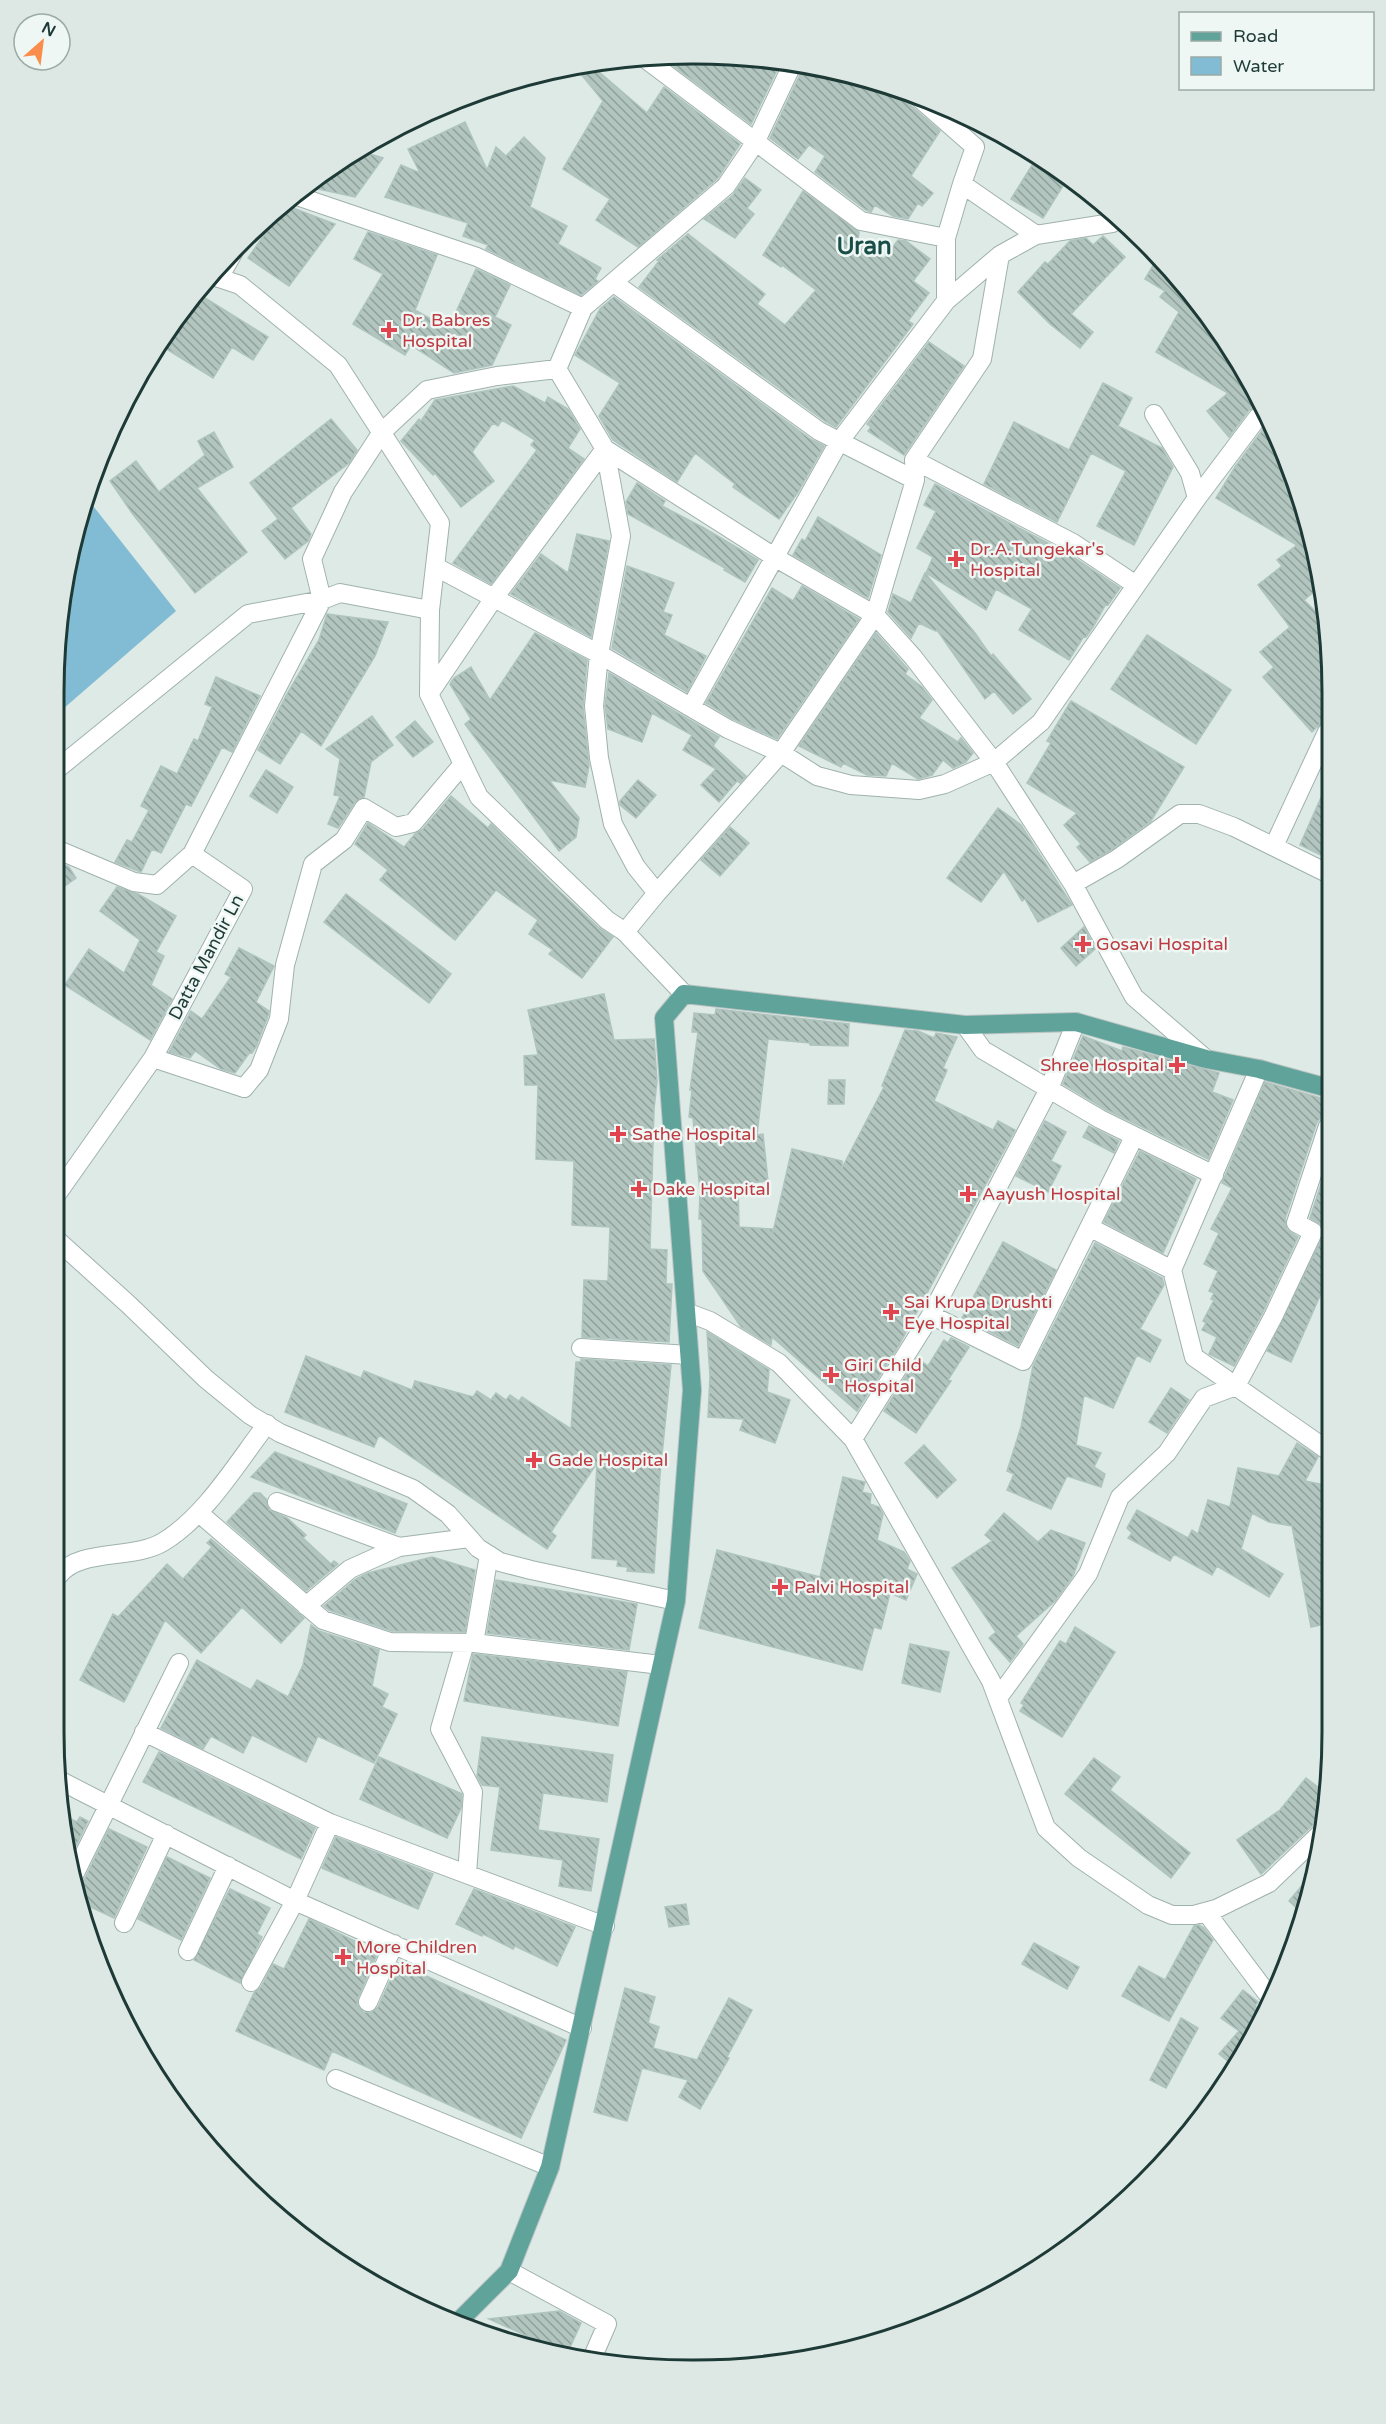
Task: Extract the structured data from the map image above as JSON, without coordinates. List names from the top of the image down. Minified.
{"streets":{"street":["Datta Mandir Ln"]},"districts":["Uran"],"places":{"health":["Dr. Babres Hospital","Dr.A.Tungekar's Hospital","Gosavi Hospital","Shree Hospital","Sathe Hospital","Dake Hospital","Aayush Hospital","Sai Krupa Drushti Eye Hospital","Giri Child Hospital","Gade Hospital","Palvi Hospital","More Children Hospital"]},"legend":["Road","Water"],"north":"top right"}
